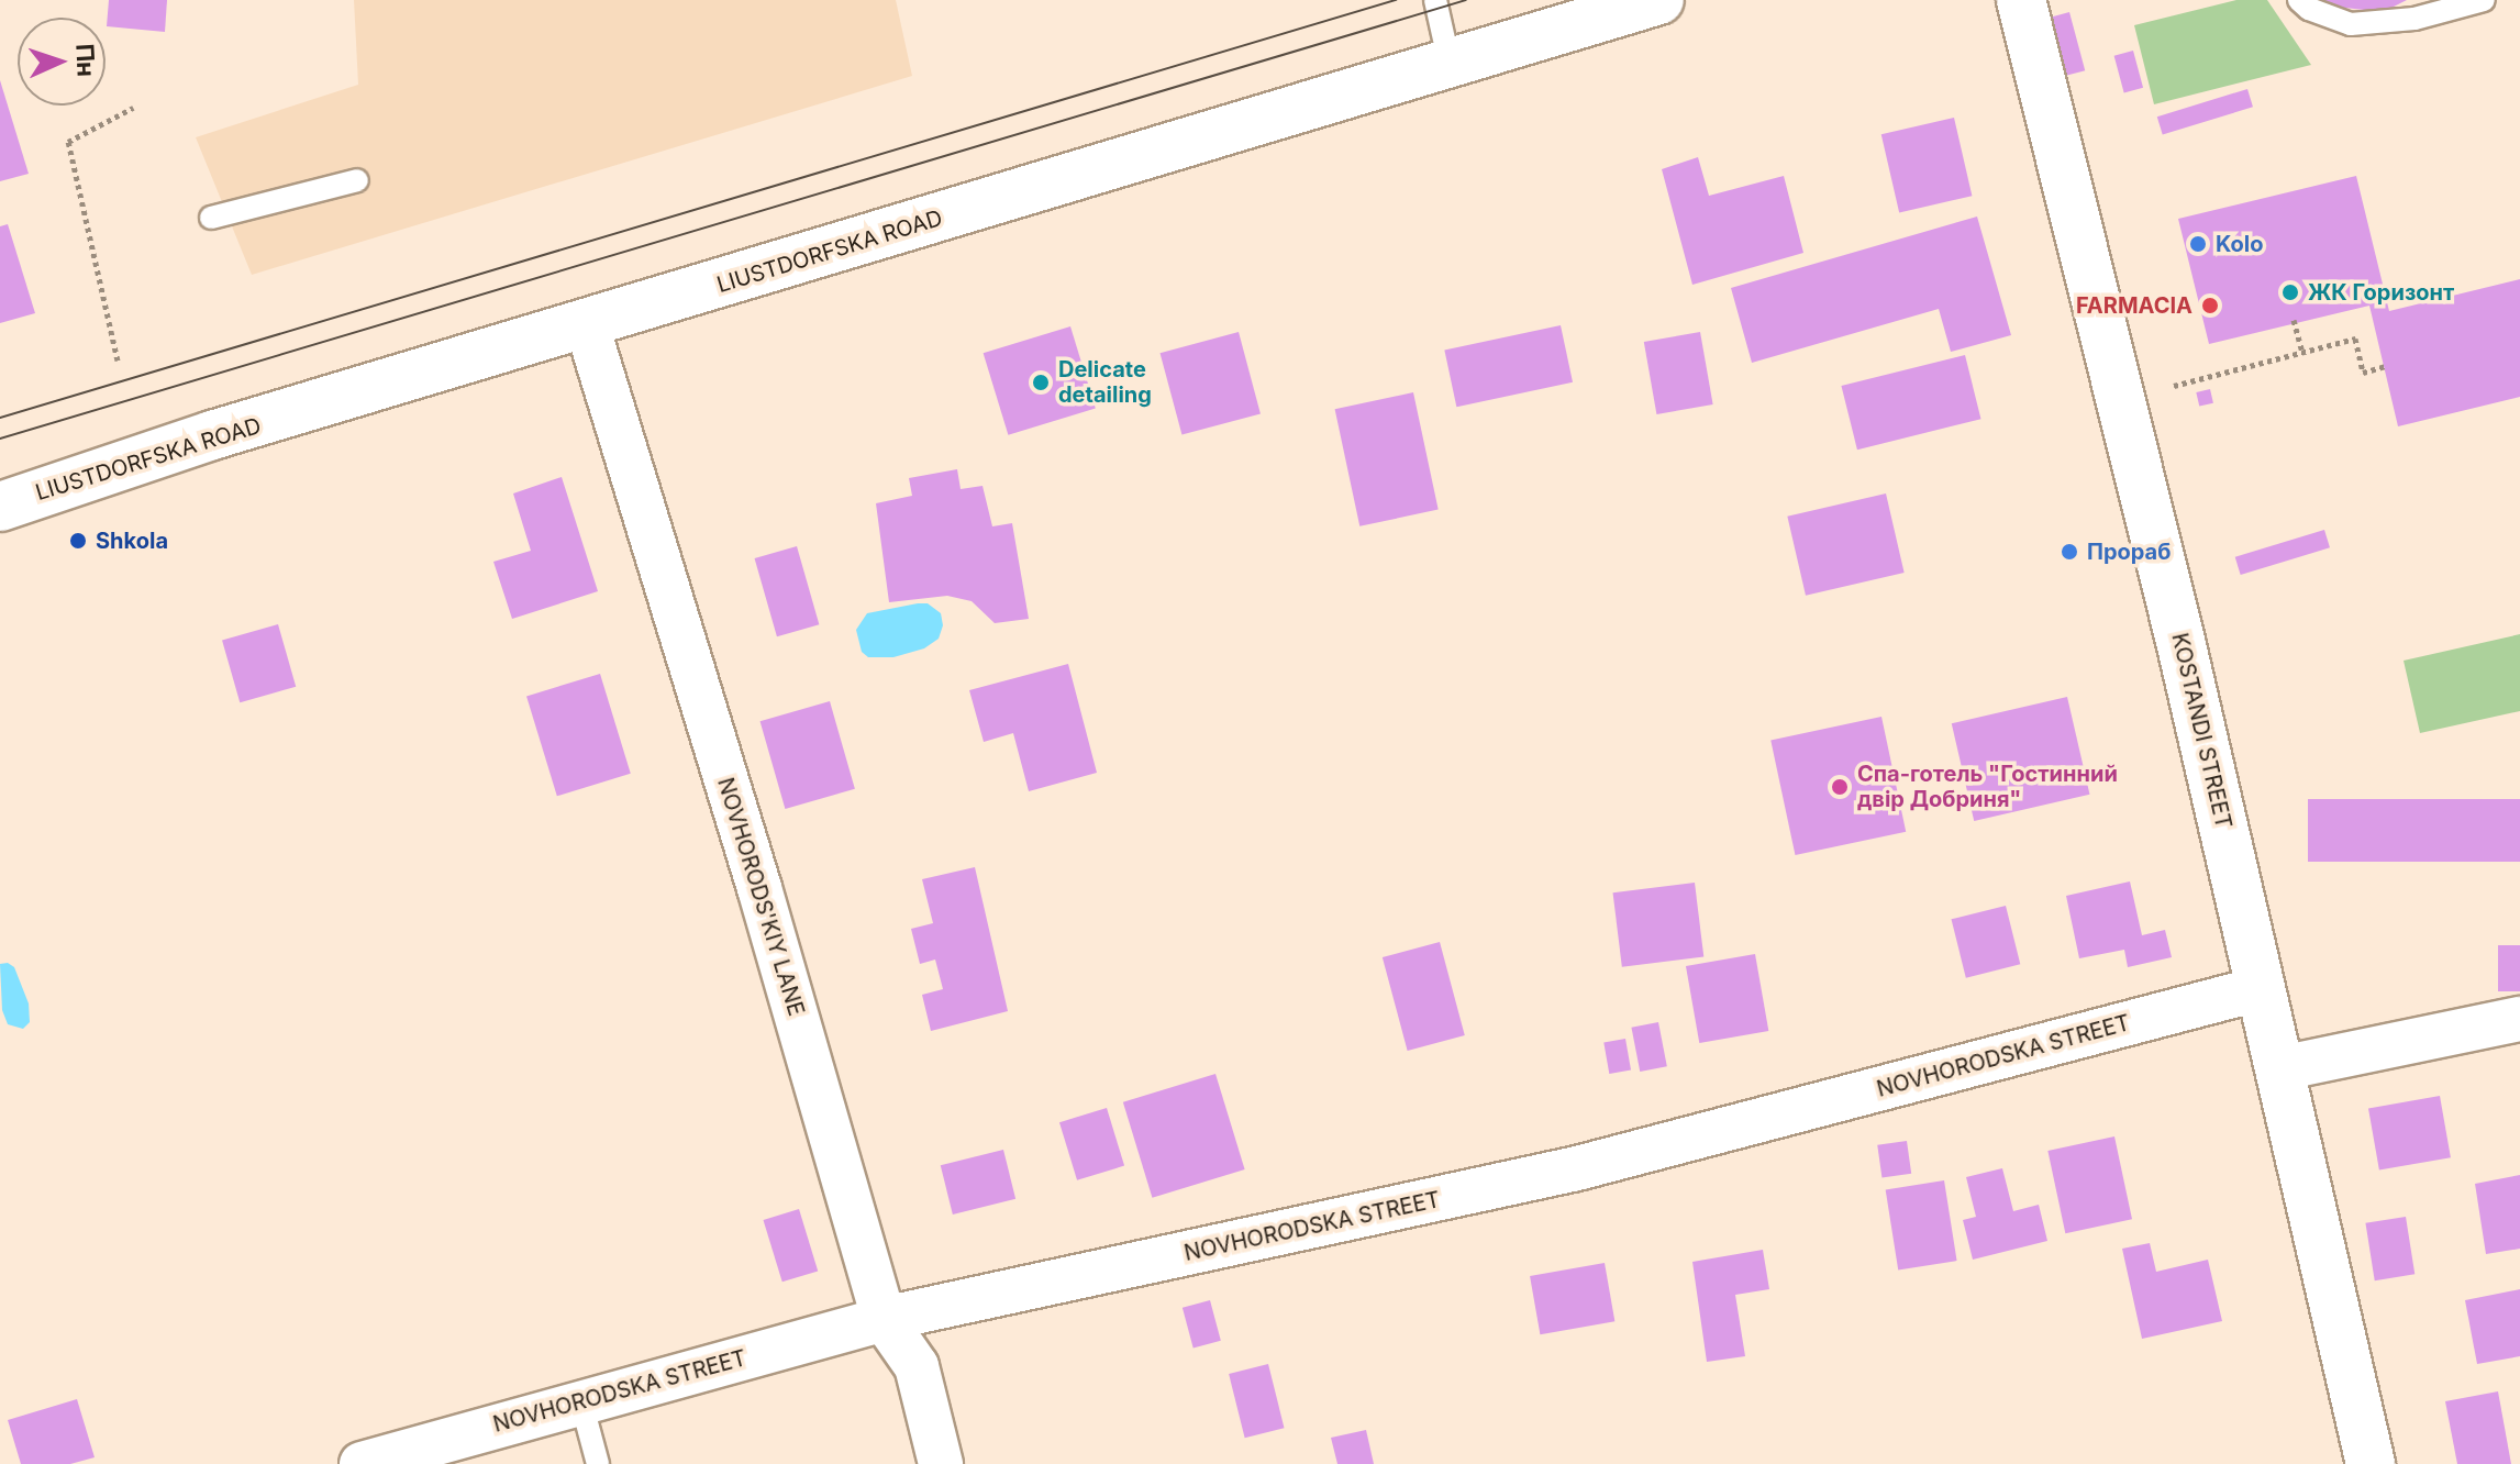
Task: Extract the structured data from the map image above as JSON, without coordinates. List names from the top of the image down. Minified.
{"streets":{"main road":["LIUSTDORFSKA ROAD","KOSTANDI STREET"],"street":["NOVHORODS'KIY LANE","NOVHORODSKA STREET"]},"crossings":[["LIUSTDORFSKA ROAD","NOVHORODS'KIY LANE"],["KOSTANDI STREET","NOVHORODSKA STREET"],["NOVHORODS'KIY LANE","NOVHORODSKA STREET"]],"places":["Kolo","ЖК Горизонт","FARMACIA","Delicate detailing","Shkola","Прораб","Спа-готель \"Гостинний двір Добриня\""],"north":"right"}
